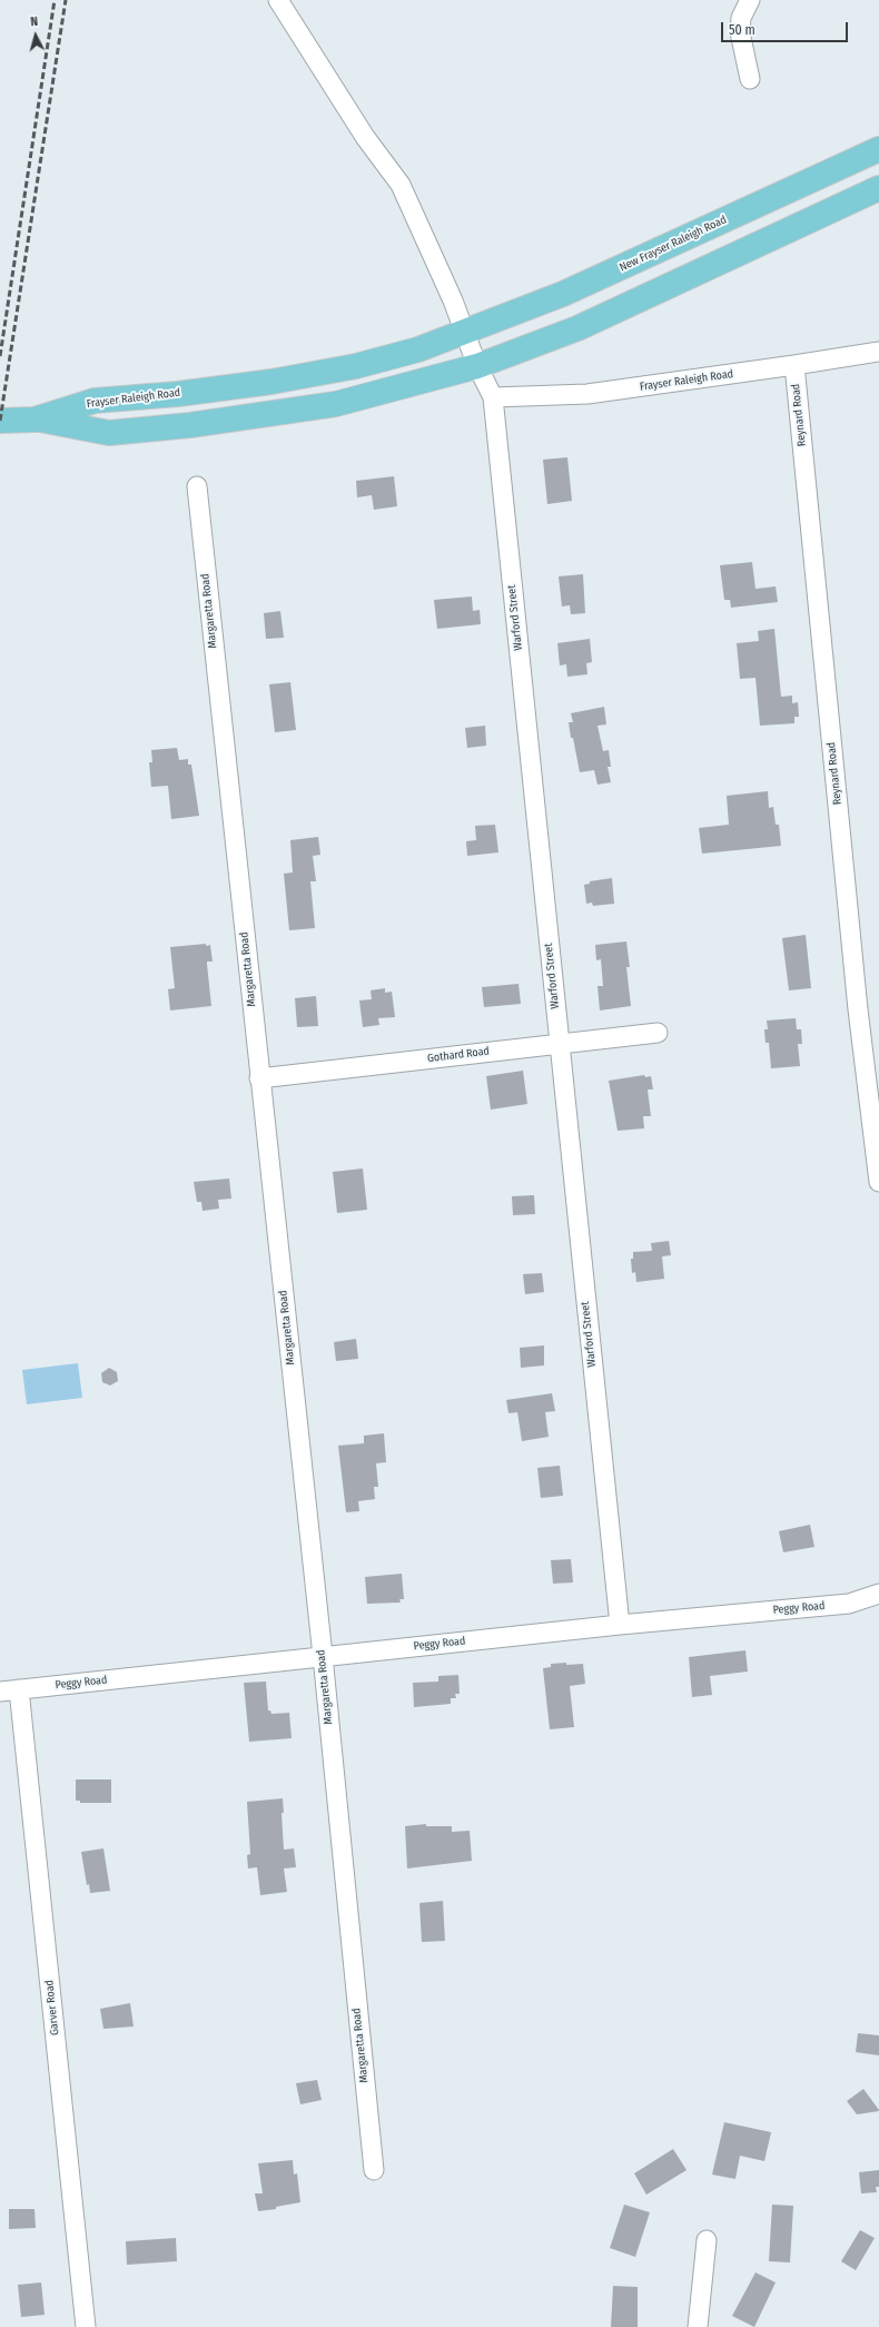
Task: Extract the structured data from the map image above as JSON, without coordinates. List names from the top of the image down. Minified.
{"streets":{"main road":["New Frayser Raleigh Road","Frayser Raleigh Road"],"street":["Reynard Road","Margaretta Road","Warford Street","Gothard Road","Peggy Road","Garver Road"]},"crossings":[["New Frayser Raleigh Road","Frayser Raleigh Road"],["New Frayser Raleigh Road","Warford Street"],["Frayser Raleigh Road","Reynard Road"],["Frayser Raleigh Road","Warford Street"],["Margaretta Road","Gothard Road"],["Margaretta Road","Peggy Road"],["Warford Street","Gothard Road"],["Warford Street","Peggy Road"],["Peggy Road","Garver Road"]],"scale_bar":"50 m","north":"top"}
